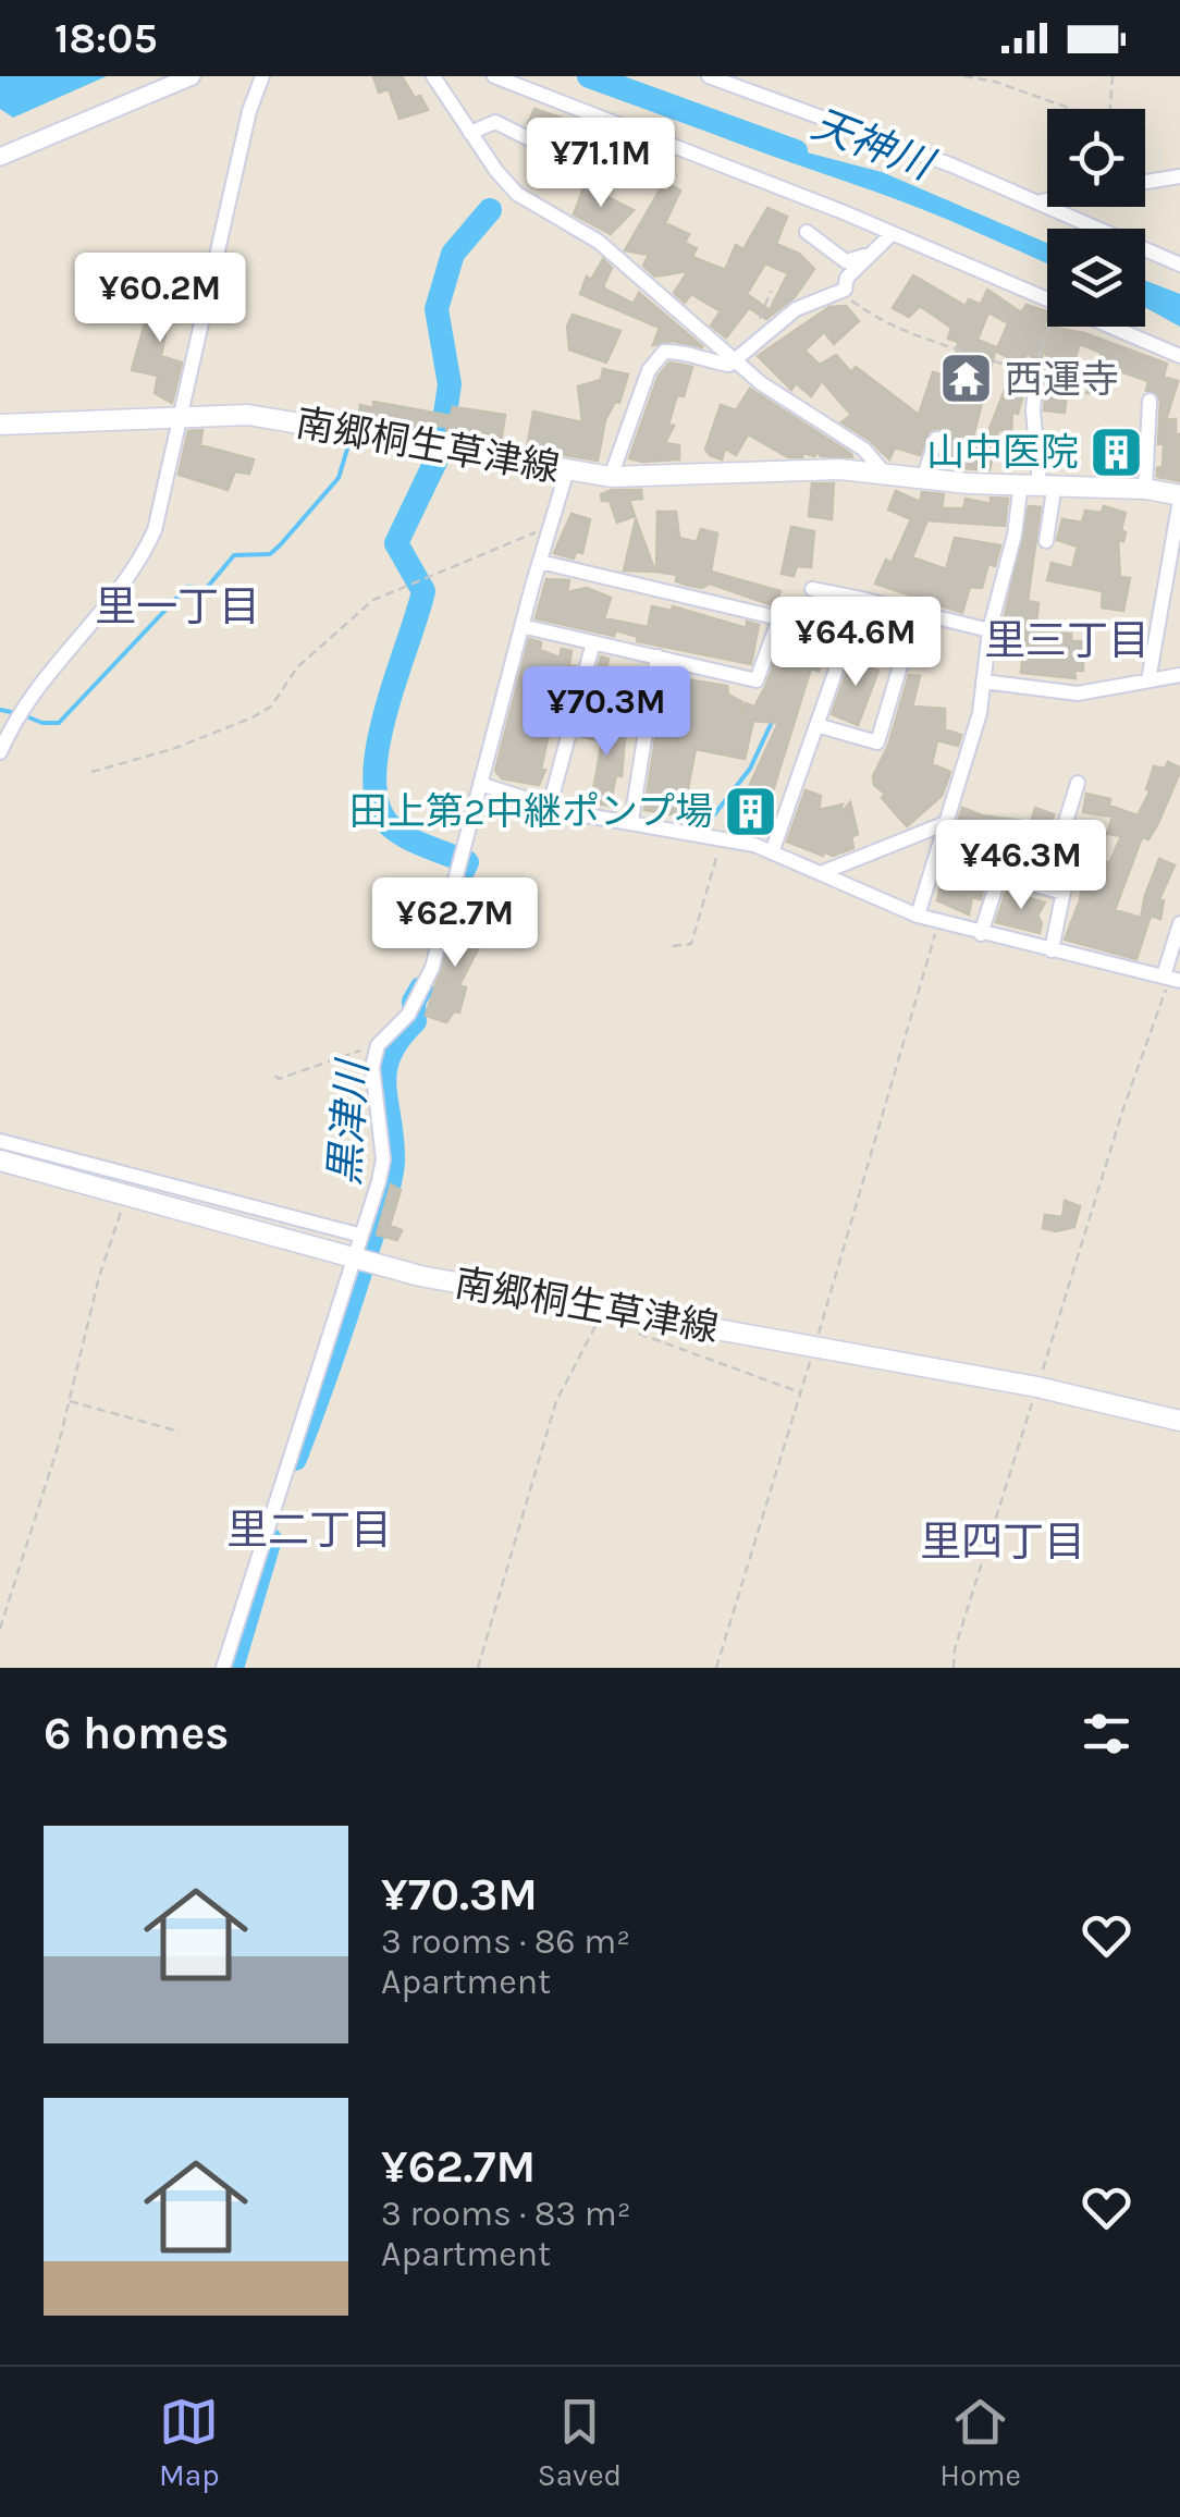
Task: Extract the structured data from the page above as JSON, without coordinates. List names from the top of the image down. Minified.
{"streets":{"main road":["南郷桐生草津線"]},"districts":["里一丁目","里三丁目","里二丁目","里四丁目"],"water":["天神川","黒津川"],"places":{"temple":["西運寺"],"building":["山中医院","田上第2中継ポンプ場"]},"page":{"status":"18:05","price":["¥71.1M","¥60.2M","¥64.6M","¥70.3M","¥46.3M","¥62.7M"],"heading":"6 homes","list":[{"name":"¥70.3M","note":"3 rooms · 86 m² · Apartment"},{"name":"¥62.7M","note":"3 rooms · 83 m² · Apartment"}],"tabs":["Map","Saved","Home"]}}
